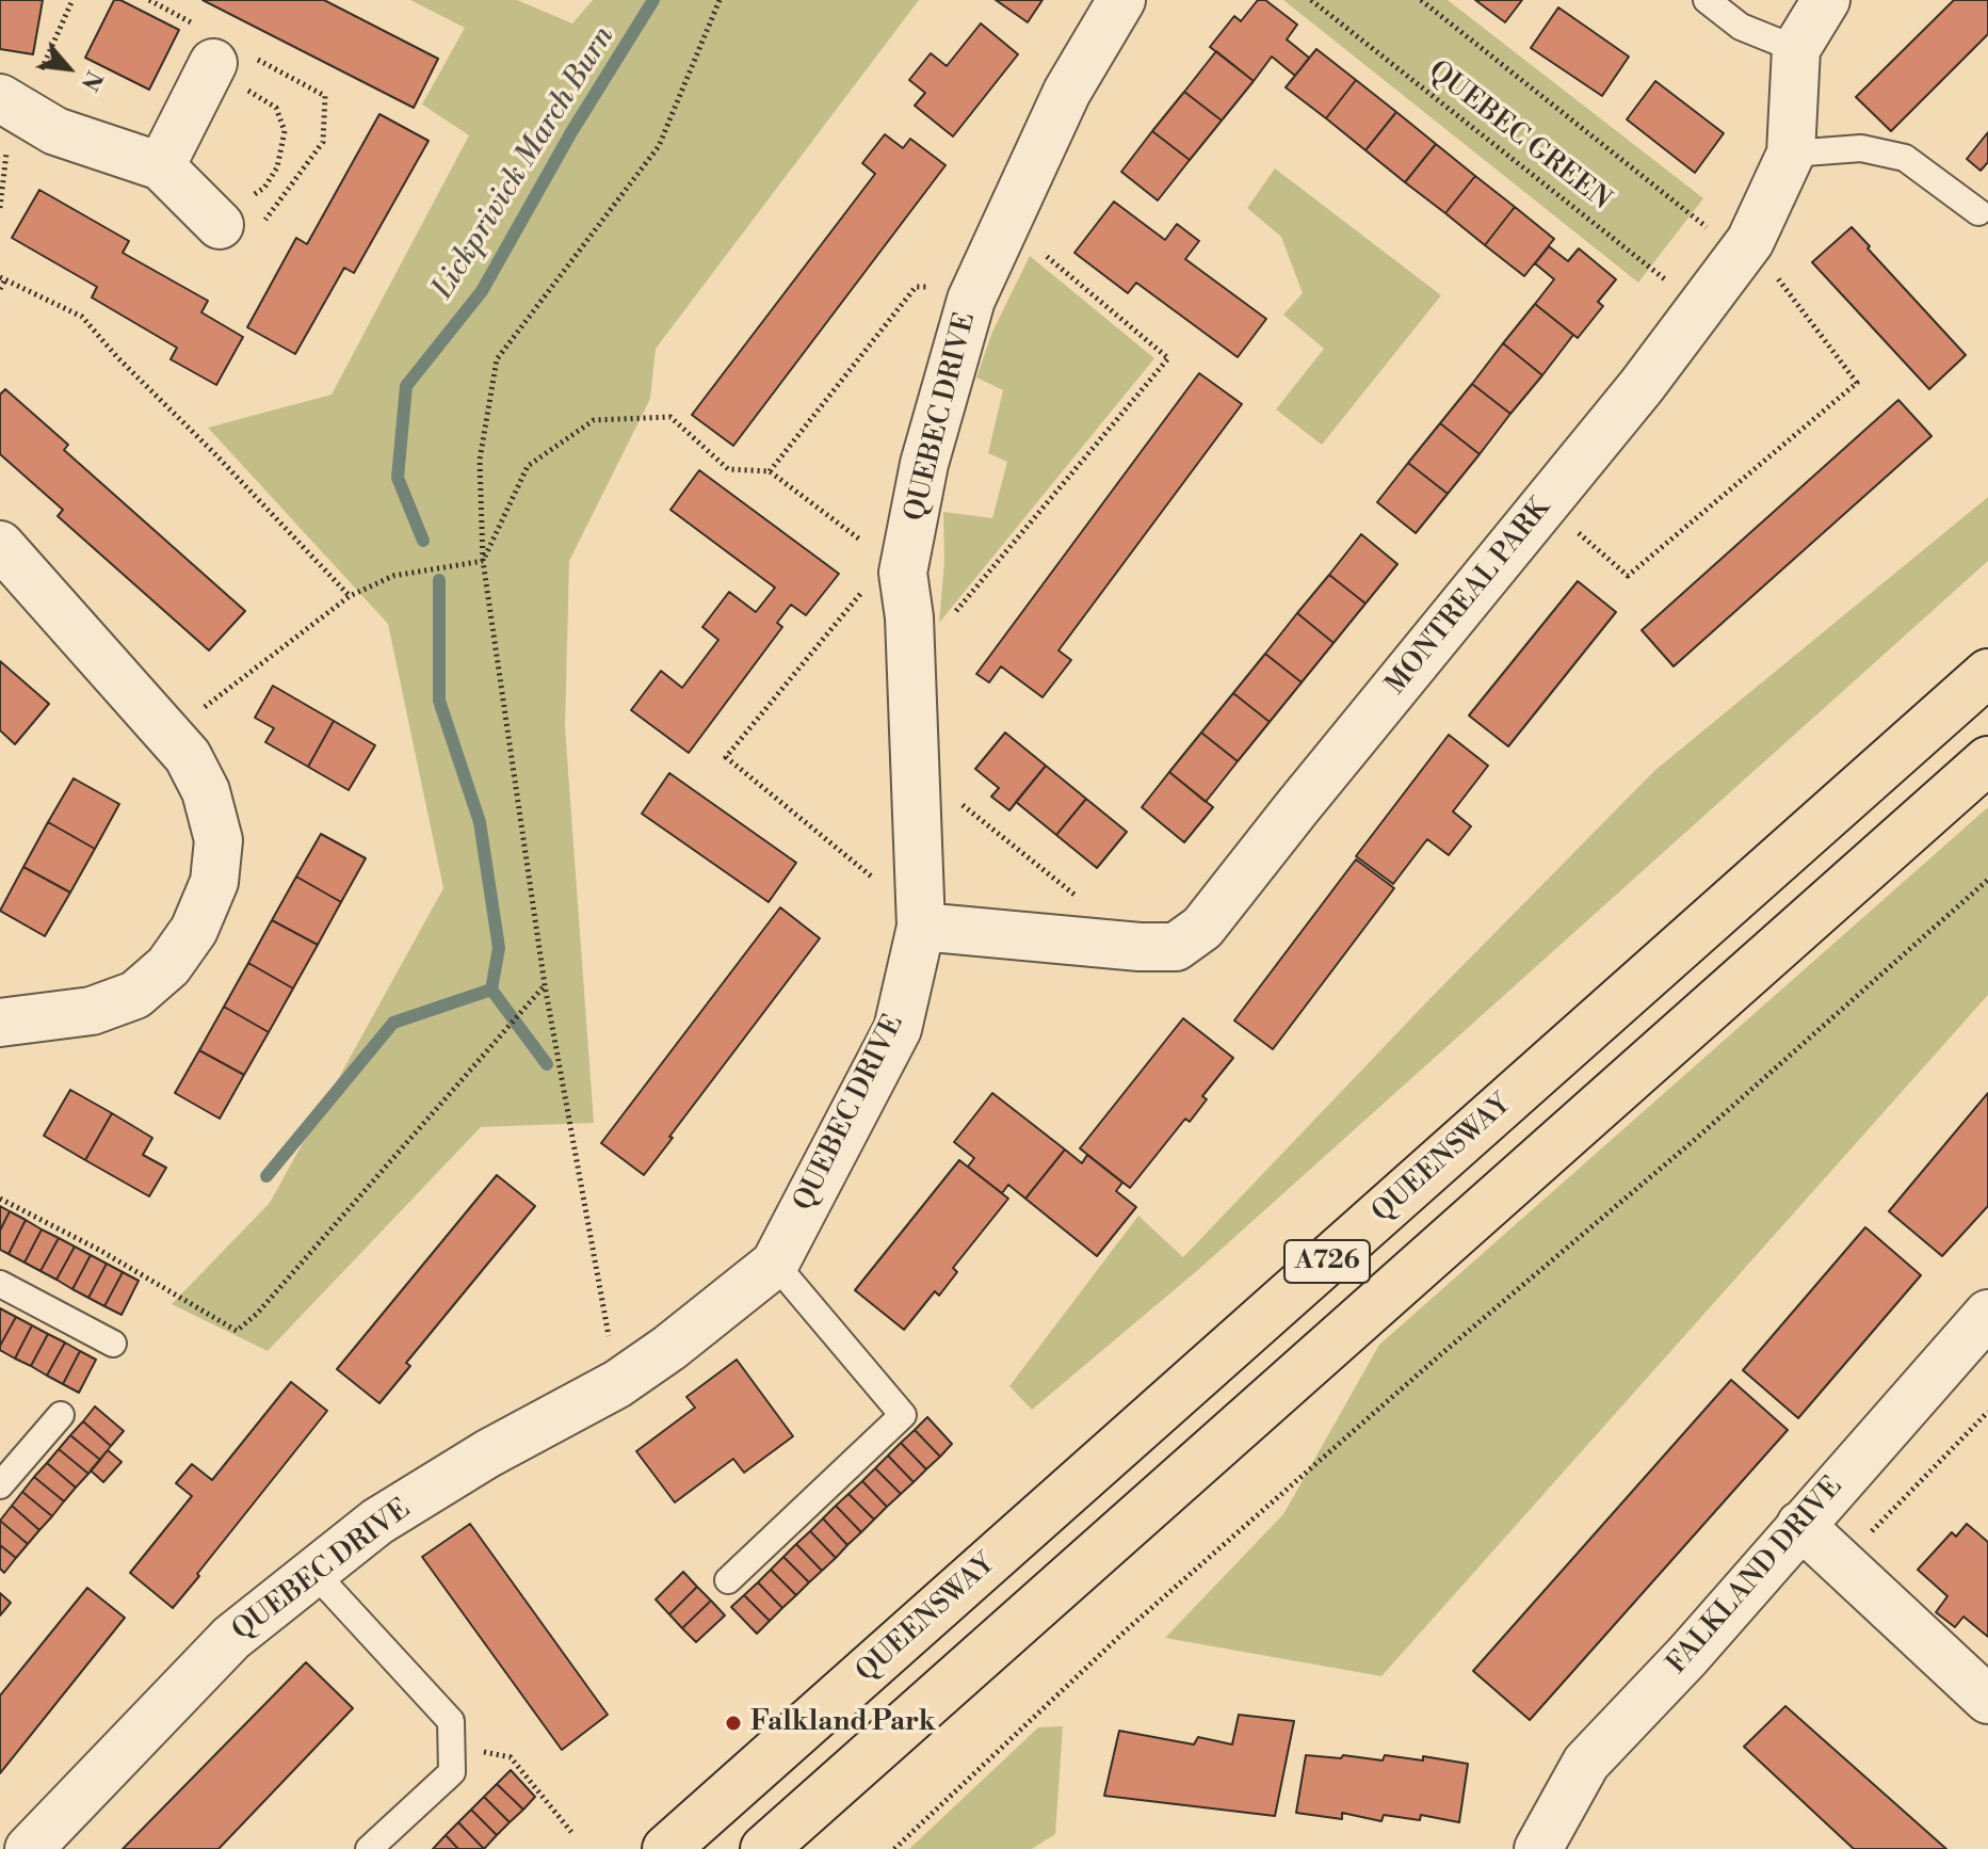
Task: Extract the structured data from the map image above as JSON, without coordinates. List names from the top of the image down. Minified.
{"streets":{"highway":["QUEENSWAY","A726"],"street":["QUEBEC DRIVE","MONTREAL PARK","FALKLAND DRIVE"],"path":["QUEBEC GREEN"]},"crossings":[["QUEBEC GREEN","MONTREAL PARK"],["QUEBEC DRIVE","MONTREAL PARK"]],"water":["Lickprivick March Burn"],"places":["Falkland Park"],"north":"bottom right"}
